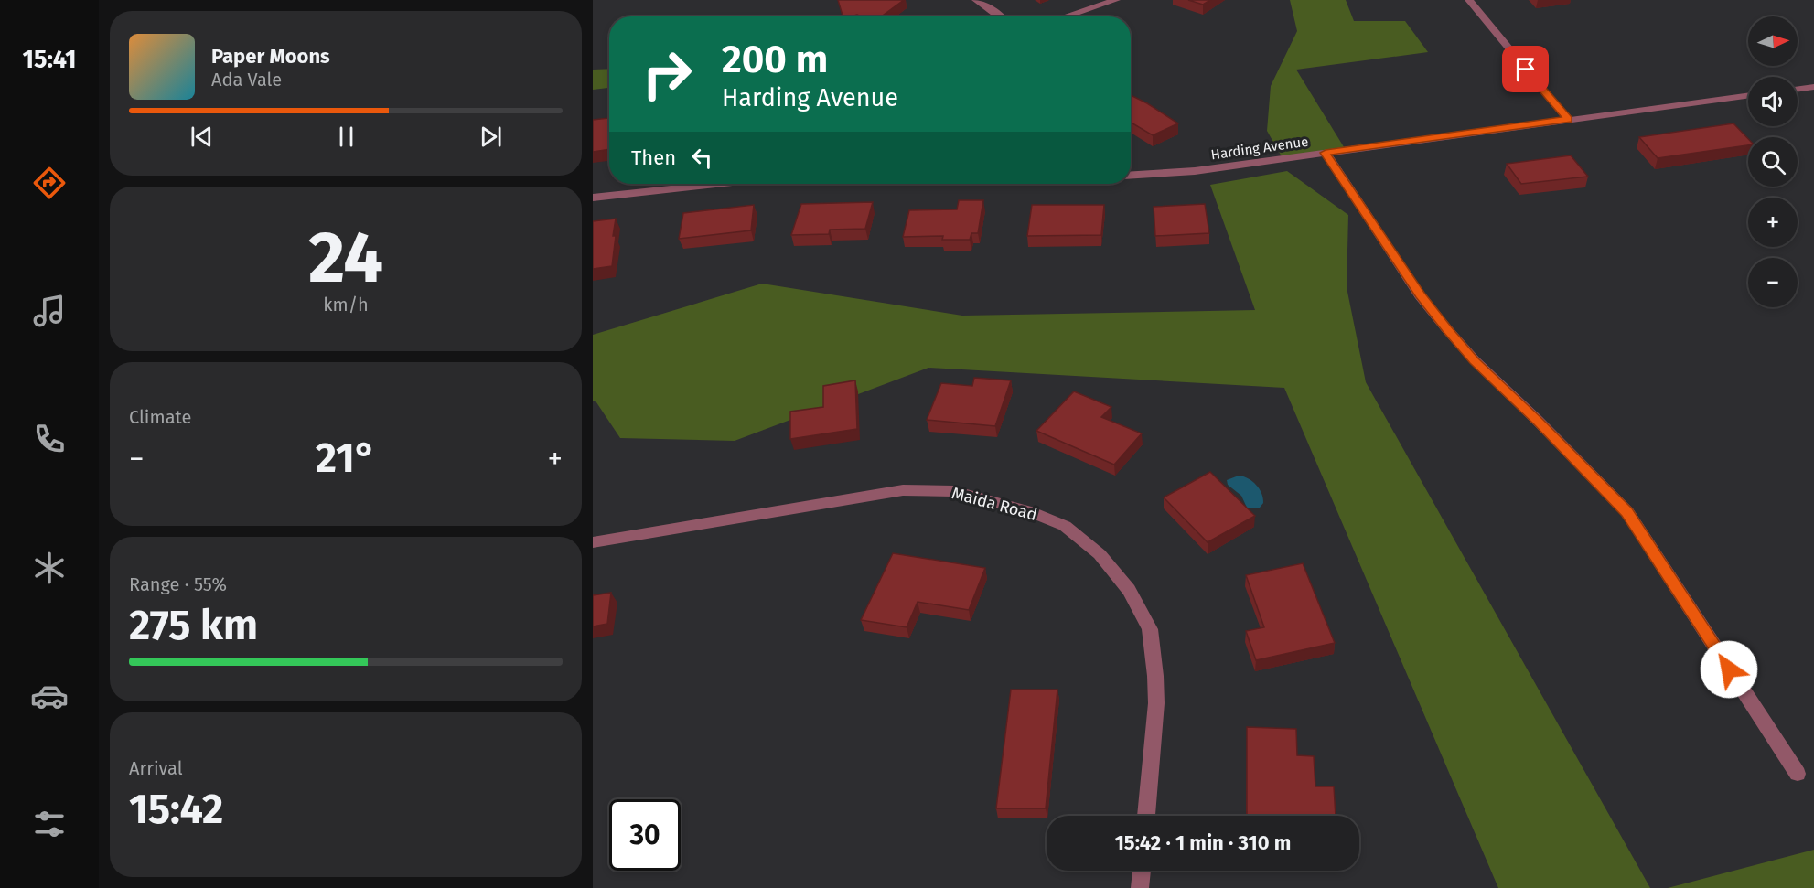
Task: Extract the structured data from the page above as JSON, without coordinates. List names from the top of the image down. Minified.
{"streets":{"street":["Harding Avenue","Maida Road"]},"north":"right","page":{"tabs":"15:41","map_buttons":["+","−"],"turn":["200 m","Harding Avenue"],"song":["Paper Moons","Ada Vale"],"then":"Then","tile":[["24","km/h"],"Climate",["Range · 55%","275 km"],["Arrival","15:42"]],"heat":["−","21°","+"],"limit":"30","trip":"15:42 · 1 min · 310 m"}}
